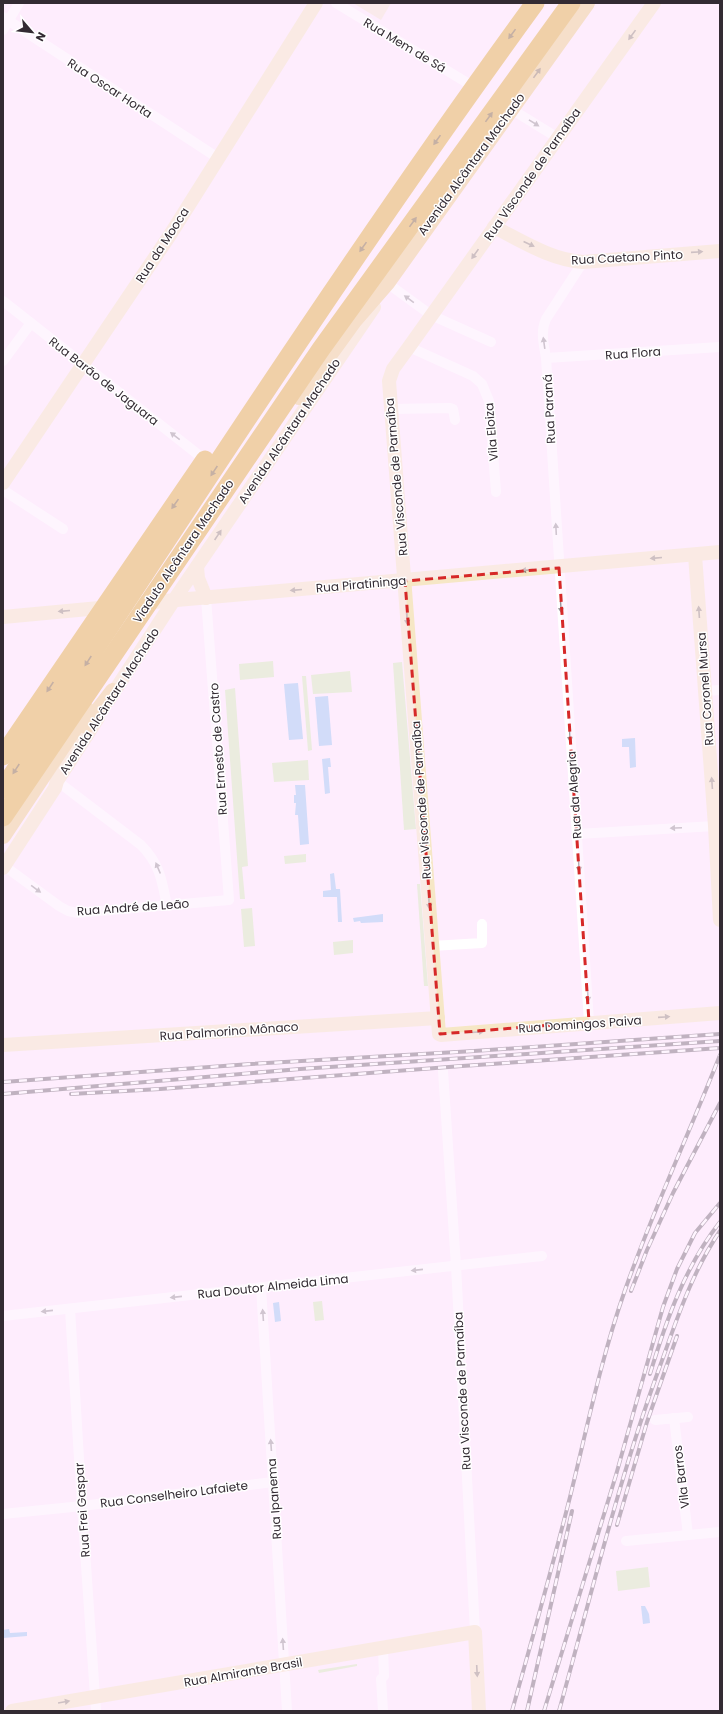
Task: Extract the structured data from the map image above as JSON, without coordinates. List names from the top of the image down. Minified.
{"streets":{"highway":["Avenida Alcântara Machado","Viaduto Alcântara Machado"],"street":["Rua Mem de Sá","Rua Oscar Horta","Rua Visconde de Parnaíba","Rua da Mooca","Rua Caetano Pinto","Rua Flora","Rua Barão de Jaguara","Rua Paraná","Vila Eloiza","Rua Piratininga","Rua Coronel Mursa","Rua Ernesto de Castro","Rua da Alegria","Rua André de Leão","Rua Domingos Paiva","Rua Palmorino Mônaco","Rua Doutor Almeida Lima","Vila Barros","Rua Conselheiro Lafaiete","Rua Ipanema","Rua Frei Gaspar","Rua Almirante Brasil"]},"crossings":[["Rua Oscar Horta","Rua da Mooca"],["Avenida Alcântara Machado","Viaduto Alcântara Machado"],["Avenida Alcântara Machado","Rua Piratininga"],["Avenida Alcântara Machado","Rua André de Leão"],["Rua Visconde de Parnaíba","Rua Caetano Pinto"],["Rua Visconde de Parnaíba","Vila Eloiza"],["Rua Visconde de Parnaíba","Rua Piratininga"],["Rua Visconde de Parnaíba","Rua Domingos Paiva"],["Rua Visconde de Parnaíba","Rua Palmorino Mônaco"],["Rua Visconde de Parnaíba","Rua Doutor Almeida Lima"],["Rua Visconde de Parnaíba","Rua Almirante Brasil"],["Rua da Mooca","Rua Barão de Jaguara"],["Rua Caetano Pinto","Rua Paraná"],["Rua Flora","Rua Paraná"],["Rua Paraná","Rua Piratininga"],["Rua Paraná","Rua da Alegria"],["Rua Piratininga","Rua Coronel Mursa"],["Rua Piratininga","Rua Ernesto de Castro"],["Rua Piratininga","Rua da Alegria"],["Rua Ernesto de Castro","Rua André de Leão"],["Rua da Alegria","Rua Domingos Paiva"],["Rua Doutor Almeida Lima","Rua Ipanema"],["Rua Doutor Almeida Lima","Rua Frei Gaspar"],["Rua Conselheiro Lafaiete","Rua Ipanema"],["Rua Conselheiro Lafaiete","Rua Frei Gaspar"],["Rua Ipanema","Rua Almirante Brasil"],["Rua Frei Gaspar","Rua Almirante Brasil"]],"one_way":["Rua Visconde de Parnaíba","Rua Caetano Pinto","Rua Barão de Jaguara","Rua Paraná","Rua Piratininga","Rua Coronel Mursa","Rua da Alegria","Rua André de Leão","Rua Domingos Paiva","Rua Doutor Almeida Lima","Rua Ipanema"],"north":"bottom right"}
